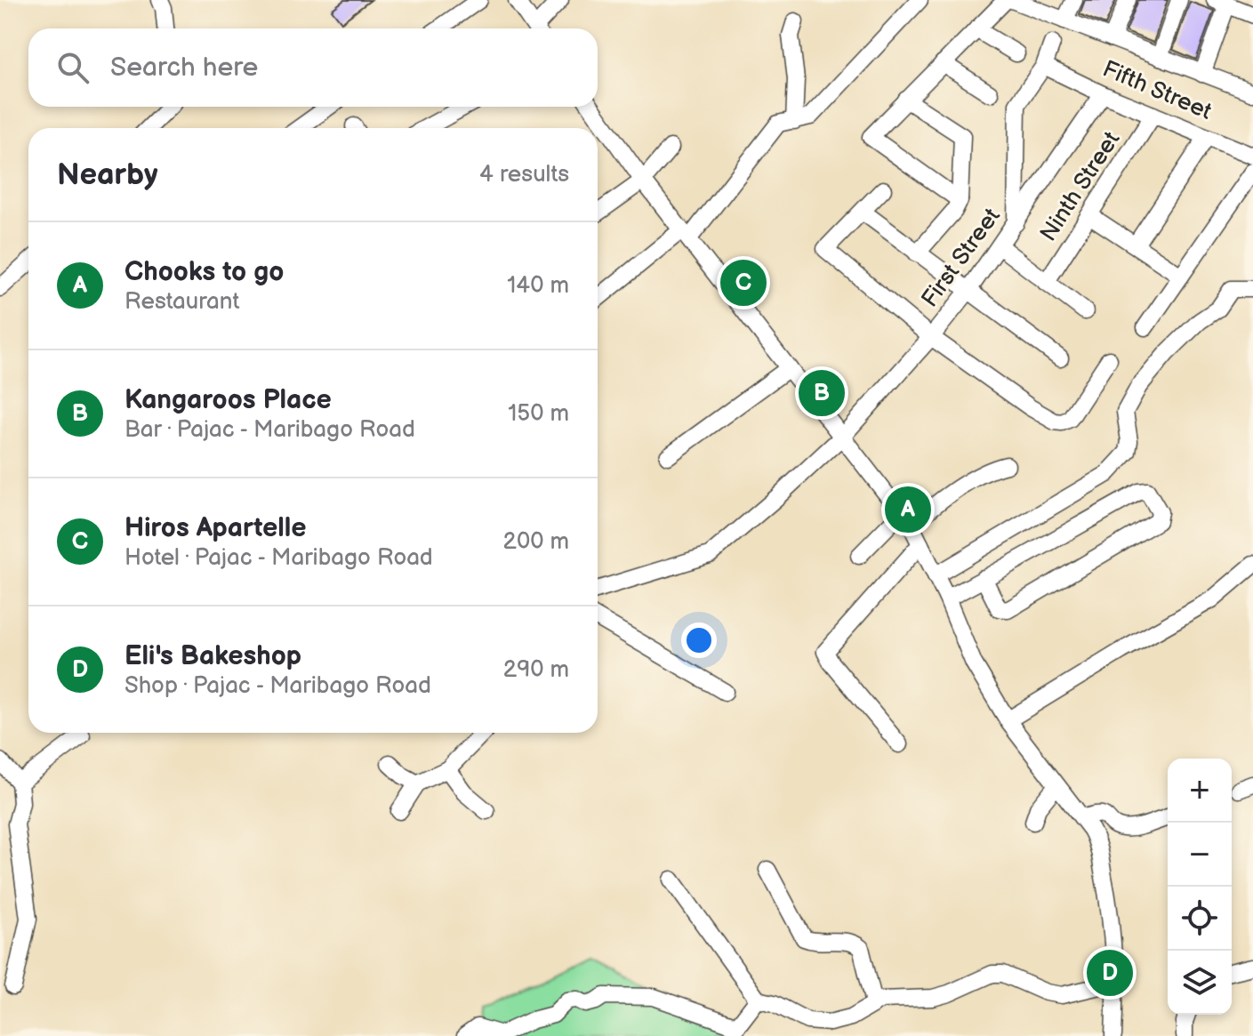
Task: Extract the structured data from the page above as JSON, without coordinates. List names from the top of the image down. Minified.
{"streets":{"street":["Fifth Street","Ninth Street","First Street"]},"crossings":[["Fifth Street","Ninth Street"],["Fifth Street","First Street"]],"page":{"search":"Search here","heading":["Nearby","4 results"],"list":[{"mark":"A","name":"Chooks to go","note":"Restaurant","value":"140 m"},{"mark":"B","name":"Kangaroos Place","note":"Bar · Pajac - Maribago Road","value":"150 m"},{"mark":"C","name":"Hiros Apartelle","note":"Hotel · Pajac - Maribago Road","value":"200 m"},{"mark":"D","name":"Eli's Bakeshop","note":"Shop · Pajac - Maribago Road","value":"290 m"}],"pins":["C","B","A","D"],"map_buttons":["+","−"]}}
